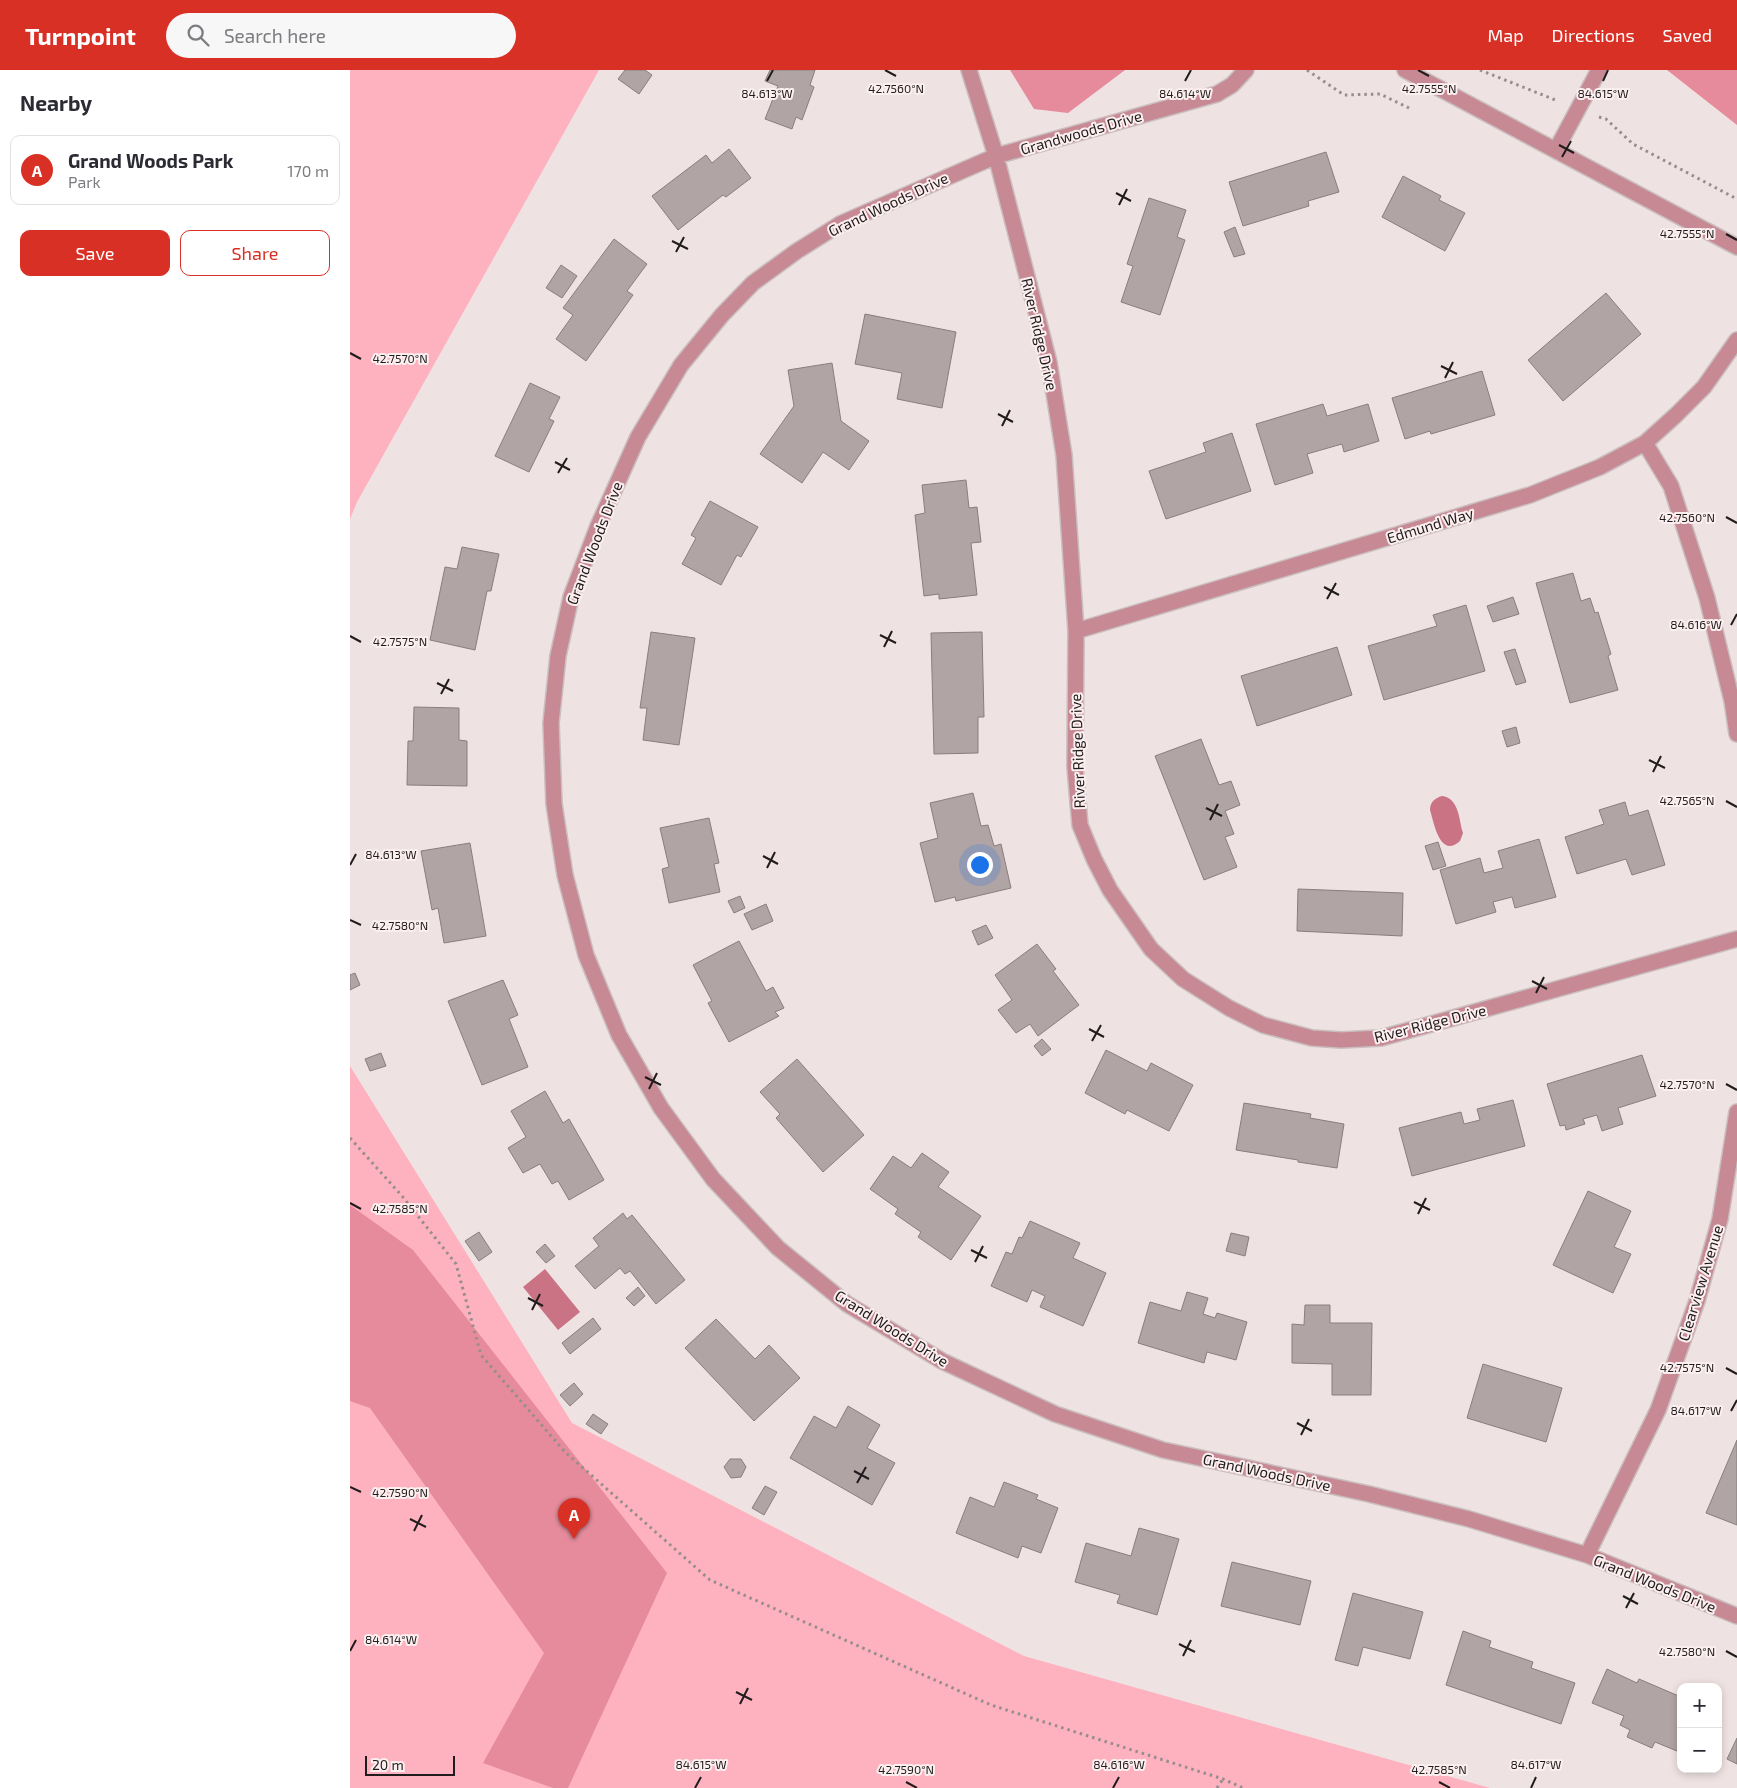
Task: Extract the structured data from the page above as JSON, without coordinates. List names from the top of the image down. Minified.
{"streets":{"street":["Grandwoods Drive","Grand Woods Drive","River Ridge Drive","Edmund Way","Clearview Avenue"]},"crossings":[["Grandwoods Drive","Grand Woods Drive"],["Grandwoods Drive","River Ridge Drive"],["Grand Woods Drive","River Ridge Drive"],["Grand Woods Drive","Clearview Avenue"],["River Ridge Drive","Edmund Way"]],"scale_bar":"20 m","page":{"header":"Turnpoint","search":"Search here","nav":["Map","Directions","Saved"],"heading":"Nearby","list":[{"mark":"A","name":"Grand Woods Park","note":"Park","value":"170 m"}],"buttons":["Save","Share"],"pins":"A","map_buttons":["+","−"],"scale":"20 m"},"coordinates":["42.7560°N","42.7555°N","84.613°W","84.614°W","84.615°W","42.7570°N","84.616°W","42.7575°N","42.7565°N","42.7580°N","42.7585°N","84.617°W","42.7590°N"]}
